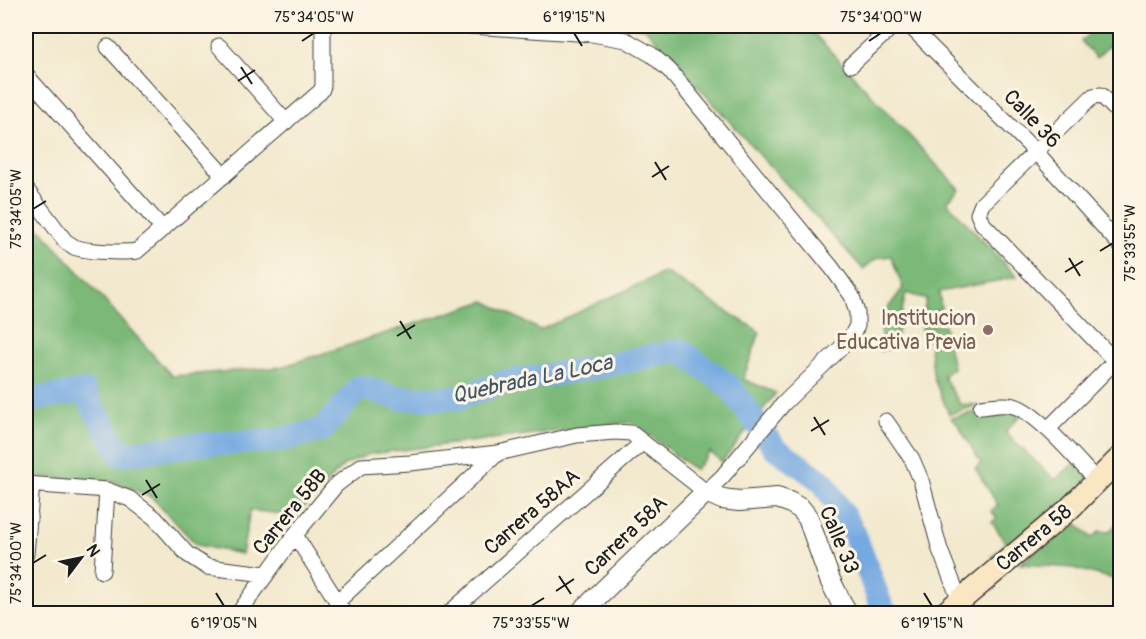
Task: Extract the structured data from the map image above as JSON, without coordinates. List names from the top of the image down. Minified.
{"streets":{"main road":["Carrera 58"],"street":["Calle 36","Carrera 58B","Carrera 58AA","Carrera 58A","Calle 33"]},"crossings":[["Carrera 58B","Carrera 58AA"],["Carrera 58B","Carrera 58A"],["Carrera 58B","Calle 33"],["Carrera 58A","Calle 33"]],"water":["Quebrada La Loca"],"places":["Institucion Educativa Previa"],"north":"top right","coordinates":["75°34'05\"W","6°19'15\"N","75°34'00\"W","75°33'55\"W","6°19'05\"N"]}
